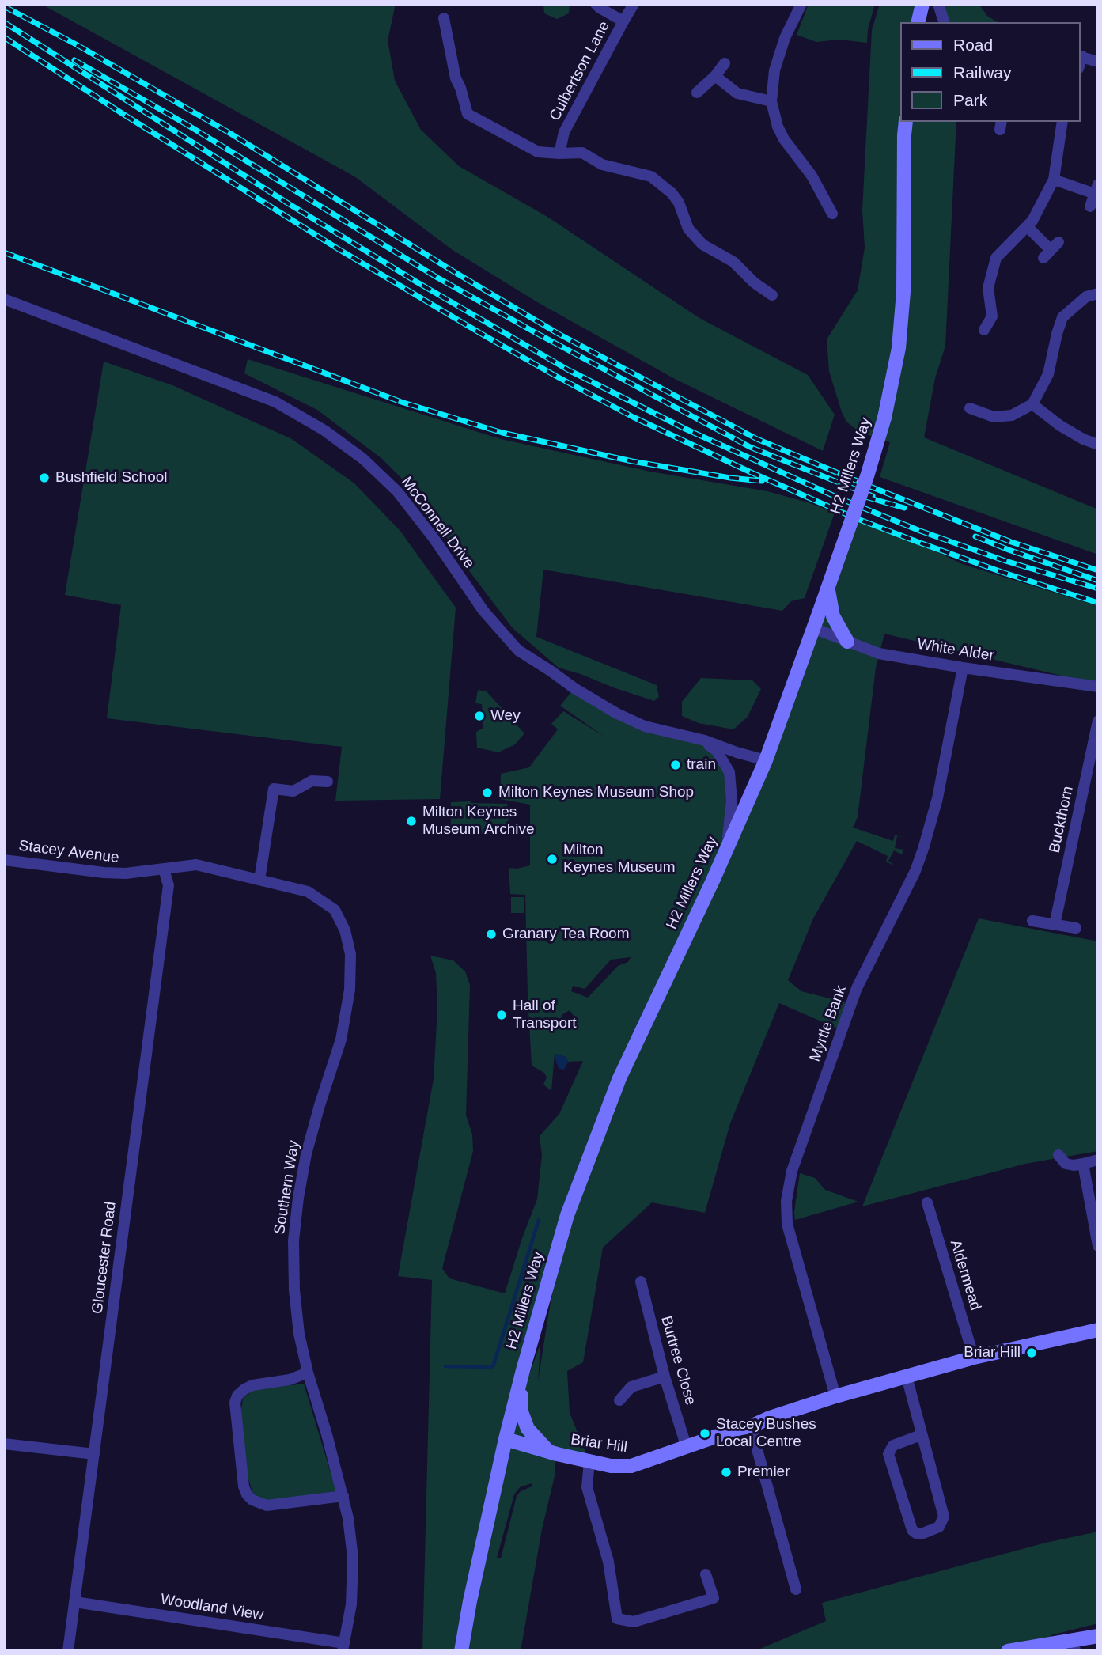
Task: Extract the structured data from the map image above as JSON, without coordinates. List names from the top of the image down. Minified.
{"streets":{"street":["Culbertson Lane","H2 Millers Way","McConnell Drive","White Alder","Buckthorn","Stacey Avenue","Myrtle Bank","Southern Way","Gloucester Road","Aldermead","Burtree Close","Briar Hill","Woodland View"]},"crossings":[["H2 Millers Way","McConnell Drive"],["H2 Millers Way","White Alder"],["H2 Millers Way","Briar Hill"],["White Alder","Myrtle Bank"],["Stacey Avenue","Southern Way"],["Stacey Avenue","Gloucester Road"],["Myrtle Bank","Briar Hill"],["Southern Way","Gloucester Road"],["Southern Way","Woodland View"],["Gloucester Road","Woodland View"],["Aldermead","Briar Hill"],["Burtree Close","Briar Hill"]],"places":["Bushfield School","Wey","train","Milton Keynes Museum Shop","Milton Keynes Museum Archive","Milton Keynes Museum","Granary Tea Room","Hall of Transport","Briar Hill","Stacey Bushes Local Centre","Premier"],"legend":["Road","Railway","Park"]}
